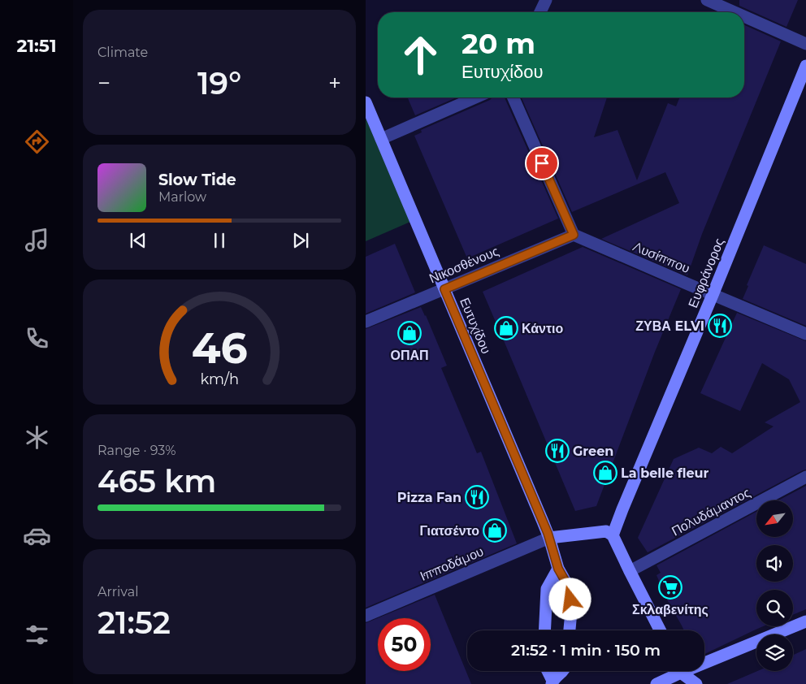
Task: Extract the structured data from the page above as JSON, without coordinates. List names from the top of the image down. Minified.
{"streets":{"street":["Λυσίππου","Νικοσθένους","Ευφράνορος","Ευτυχίδου","Πολυδάμαντος","Ιπποδάμου"]},"crossings":[["Λυσίππου","Νικοσθένους"],["Λυσίππου","Ευφράνορος"],["Νικοσθένους","Ευτυχίδου"],["Ευτυχίδου","Ιπποδάμου"]],"places":{"restaurant":["ΖΥΒΑ ELVI","Green","Pizza Fan"],"shop":["Κάντιο","ΟΠΑΠ","La belle fleur","Γιατσέντο"],"supermarket":["Σκλαβενίτης"]},"north":"bottom left","page":{"tabs":"21:51","tile":["Climate",["Range · 93%","465 km"],["Arrival","21:52"]],"turn":["20 m","Ευτυχίδου"],"heat":["−","19°","+"],"song":["Slow Tide","Marlow"],"limit":"50","trip":"21:52 · 1 min · 150 m","gauge":["46","km/h"]}}
